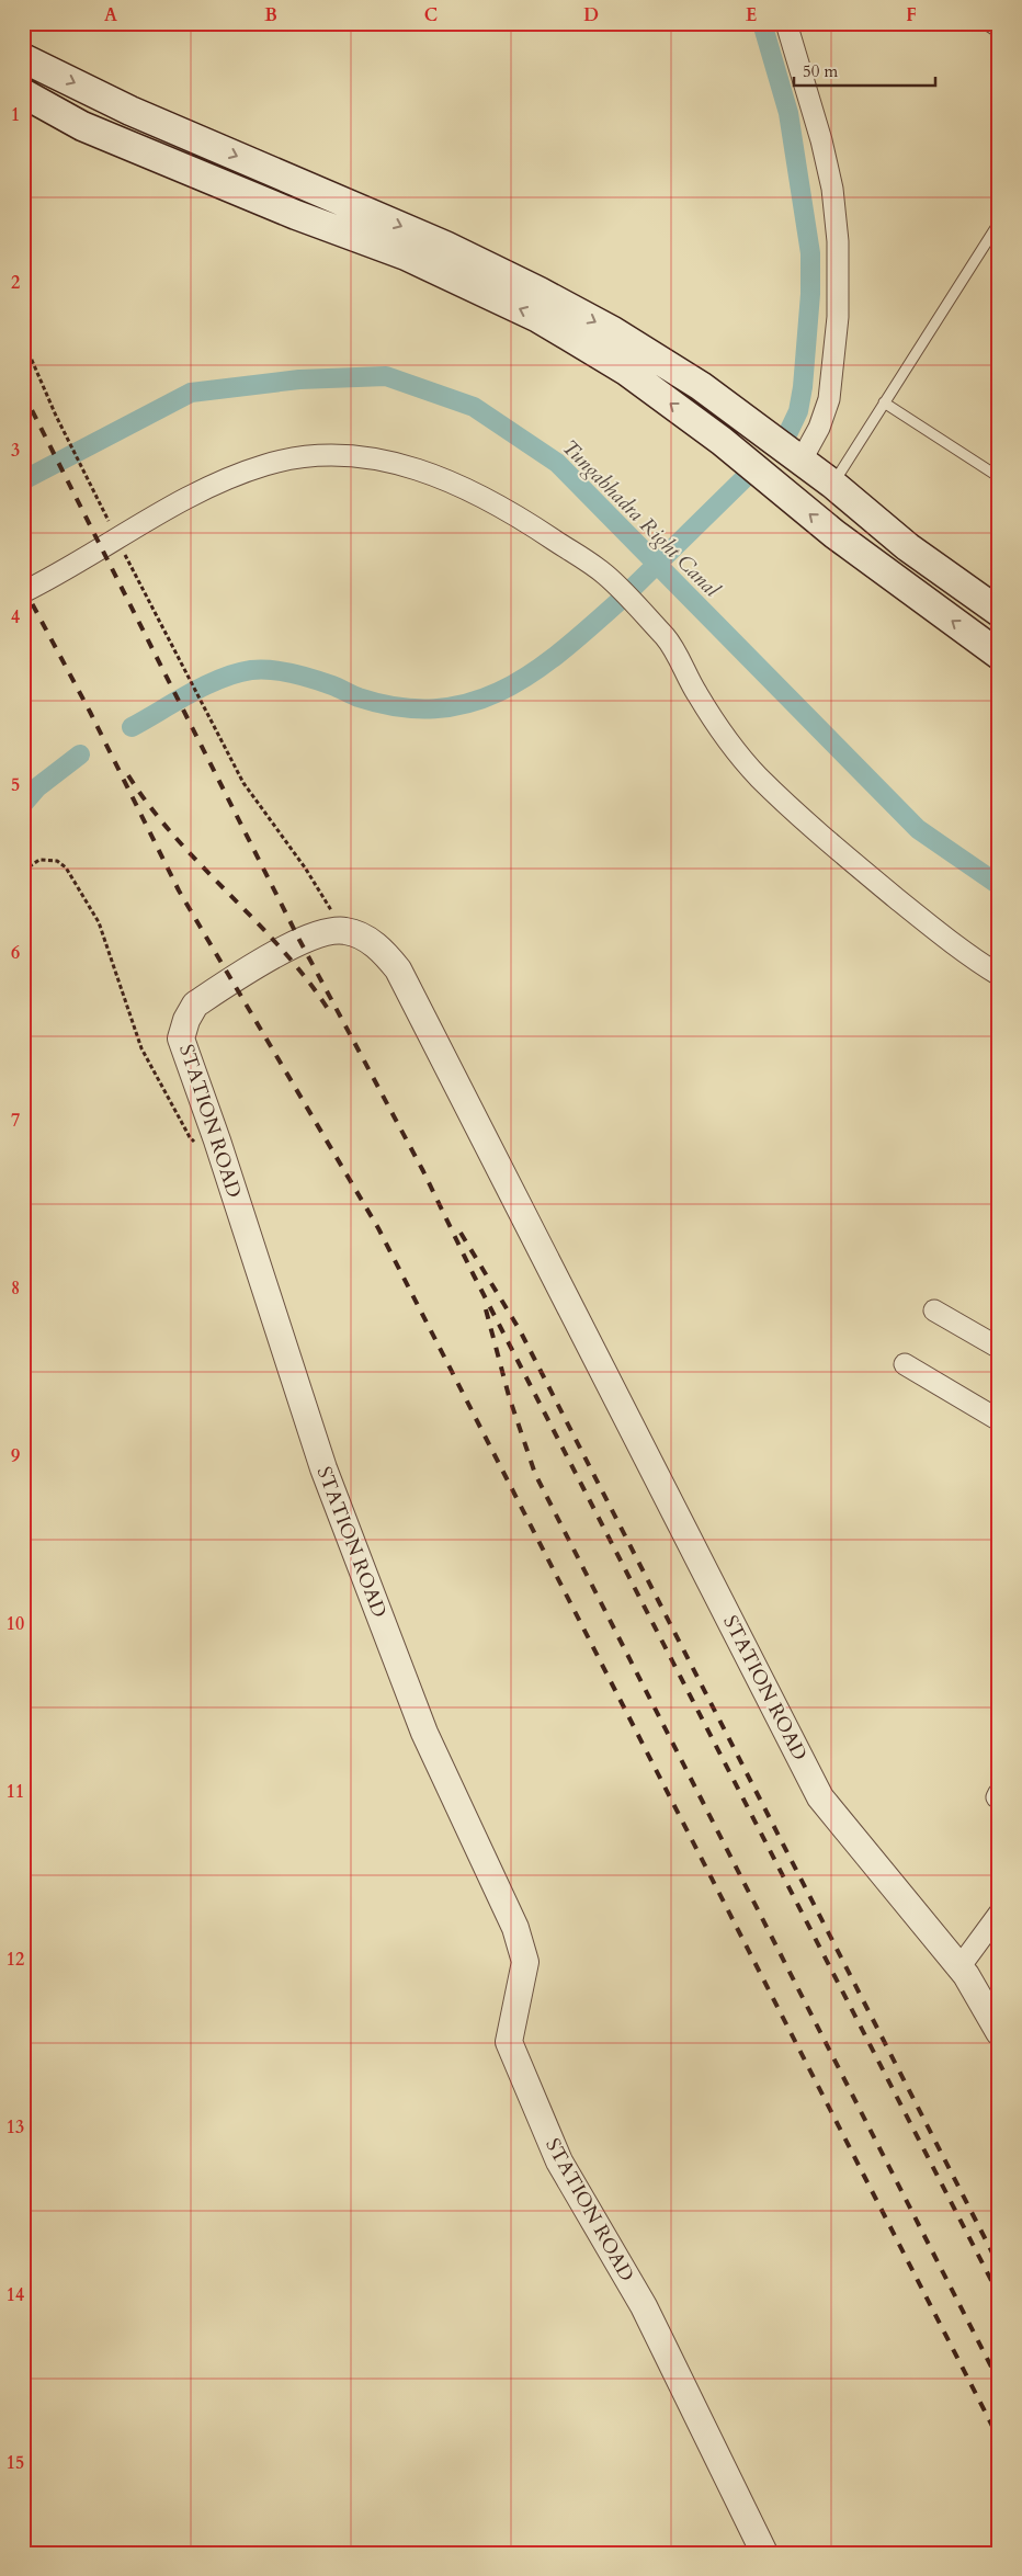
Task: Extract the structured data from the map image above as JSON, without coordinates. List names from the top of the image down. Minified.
{"streets":{"street":["STATION ROAD"]},"water":["Tungabhadra Right Canal"],"scale_bar":"50 m","grid":{"columns":["A","B","C","D","E","F"],"rows":["1","2","3","4","5","6","7","8","9","10","11","12","13","14","15"]}}
